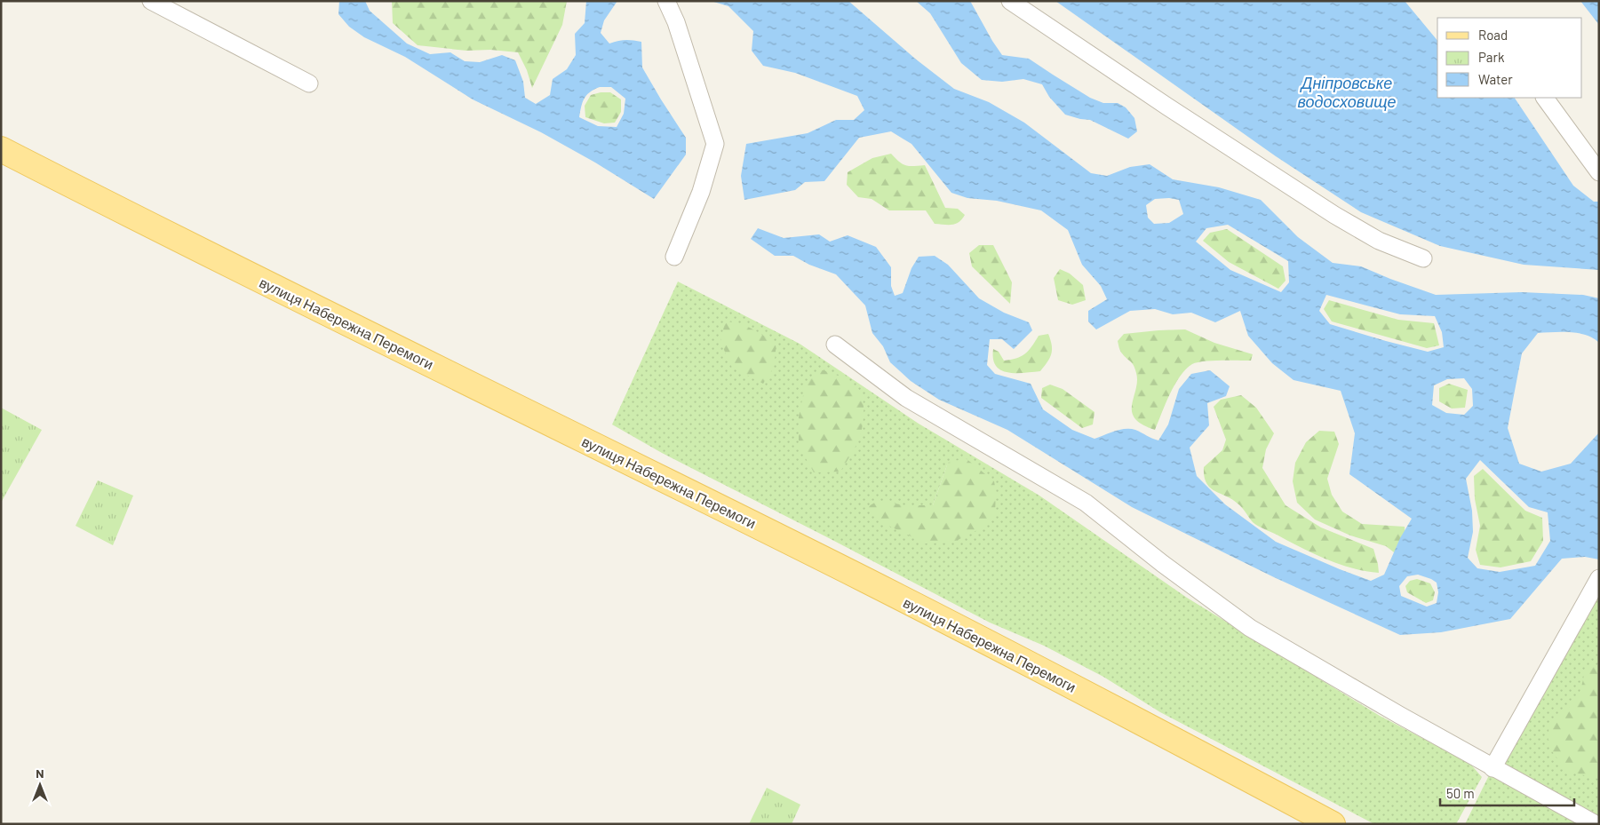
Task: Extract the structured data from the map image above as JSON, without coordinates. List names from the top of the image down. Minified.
{"streets":{"main road":["вулиця Набережна Перемоги"]},"water":["Дніпровське водосховище"],"legend":["Road","Park","Water"],"scale_bar":"50 m","north":"top"}
